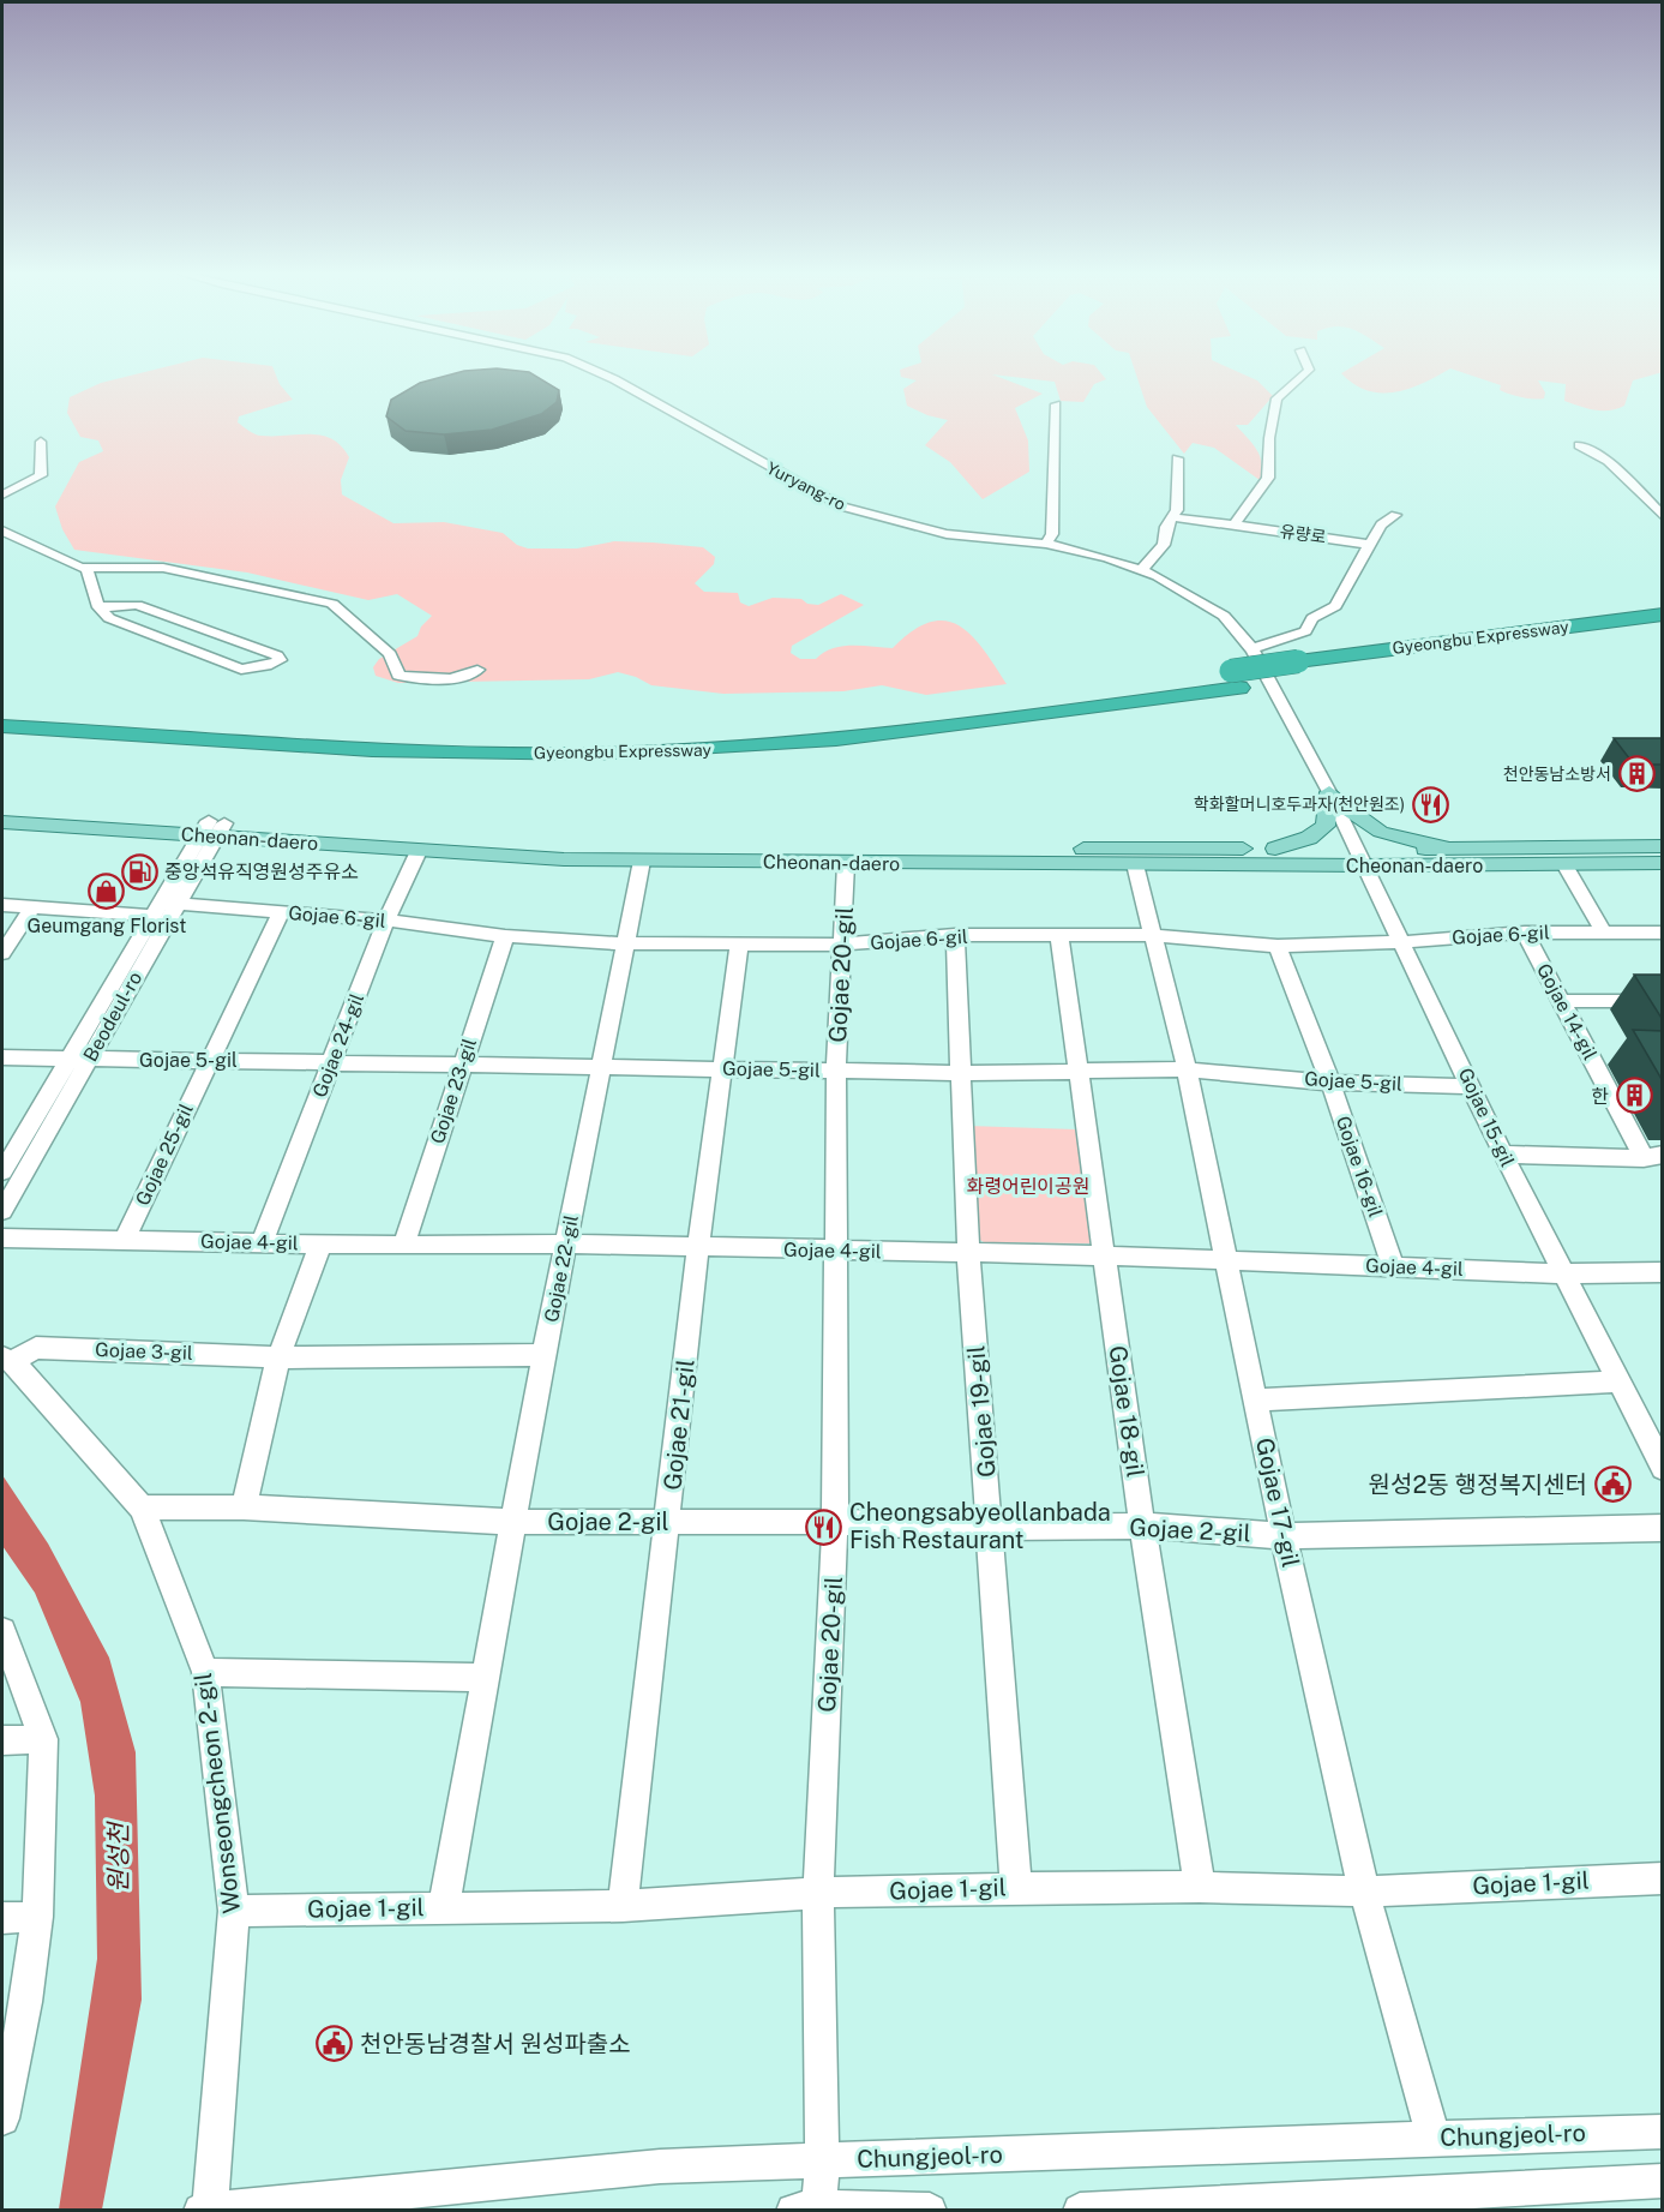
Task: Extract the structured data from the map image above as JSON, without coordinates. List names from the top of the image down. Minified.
{"streets":{"highway":["Gyeongbu Expressway"],"main road":["Cheonan-daero"],"street":["Yuryang-ro","유량로","Gojae 6-gil","Gojae 20-gil","Gojae 14-gil","Beodeul-ro","Gojae 24-gil","Gojae 5-gil","Gojae 23-gil","Gojae 15-gil","Gojae 25-gil","Gojae 16-gil","Gojae 4-gil","Gojae 22-gil","Gojae 3-gil","Gojae 19-gil","Gojae 18-gil","Gojae 21-gil","Gojae 17-gil","Gojae 2-gil","Wonseongcheon 2-gil","Gojae 1-gil","Chungjeol-ro"]},"crossings":[["Yuryang-ro","Cheonan-daero"],["Yuryang-ro","Gojae 15-gil"],["Cheonan-daero","Gojae 20-gil"],["Cheonan-daero","Beodeul-ro"],["Cheonan-daero","Gojae 24-gil"],["Cheonan-daero","Gojae 15-gil"],["Cheonan-daero","Gojae 22-gil"],["Cheonan-daero","Gojae 17-gil"],["Gojae 6-gil","Gojae 20-gil"],["Gojae 6-gil","Gojae 14-gil"],["Gojae 6-gil","Beodeul-ro"],["Gojae 6-gil","Gojae 24-gil"],["Gojae 6-gil","Gojae 23-gil"],["Gojae 6-gil","Gojae 15-gil"],["Gojae 6-gil","Gojae 25-gil"],["Gojae 6-gil","Gojae 16-gil"],["Gojae 6-gil","Gojae 22-gil"],["Gojae 6-gil","Gojae 19-gil"],["Gojae 6-gil","Gojae 18-gil"],["Gojae 6-gil","Gojae 21-gil"],["Gojae 6-gil","Gojae 17-gil"],["Gojae 20-gil","Gojae 5-gil"],["Gojae 20-gil","Gojae 4-gil"],["Gojae 20-gil","Gojae 2-gil"],["Gojae 20-gil","Gojae 1-gil"],["Gojae 20-gil","Chungjeol-ro"],["Gojae 14-gil","Gojae 15-gil"],["Beodeul-ro","Gojae 5-gil"],["Gojae 24-gil","Gojae 5-gil"],["Gojae 24-gil","Gojae 4-gil"],["Gojae 5-gil","Gojae 23-gil"],["Gojae 5-gil","Gojae 15-gil"],["Gojae 5-gil","Gojae 25-gil"],["Gojae 5-gil","Gojae 16-gil"],["Gojae 5-gil","Gojae 22-gil"],["Gojae 5-gil","Gojae 19-gil"],["Gojae 5-gil","Gojae 18-gil"],["Gojae 5-gil","Gojae 21-gil"],["Gojae 5-gil","Gojae 17-gil"],["Gojae 23-gil","Gojae 4-gil"],["Gojae 15-gil","Gojae 4-gil"],["Gojae 25-gil","Gojae 4-gil"],["Gojae 16-gil","Gojae 4-gil"],["Gojae 4-gil","Gojae 22-gil"],["Gojae 4-gil","Gojae 19-gil"],["Gojae 4-gil","Gojae 18-gil"],["Gojae 4-gil","Gojae 21-gil"],["Gojae 4-gil","Gojae 17-gil"],["Gojae 22-gil","Gojae 3-gil"],["Gojae 22-gil","Gojae 2-gil"],["Gojae 22-gil","Gojae 1-gil"],["Gojae 3-gil","Wonseongcheon 2-gil"],["Gojae 19-gil","Gojae 2-gil"],["Gojae 19-gil","Gojae 1-gil"],["Gojae 18-gil","Gojae 2-gil"],["Gojae 18-gil","Gojae 1-gil"],["Gojae 21-gil","Gojae 2-gil"],["Gojae 21-gil","Gojae 1-gil"],["Gojae 17-gil","Gojae 2-gil"],["Gojae 17-gil","Gojae 1-gil"],["Gojae 17-gil","Chungjeol-ro"],["Gojae 2-gil","Wonseongcheon 2-gil"],["Wonseongcheon 2-gil","Gojae 1-gil"],["Wonseongcheon 2-gil","Chungjeol-ro"]],"water":["원성천"],"parks":["화령어린이공원"],"places":{"building":["천안동남소방서","한"],"restaurant":["학화할머니호두과자(천안원조)","Cheongsabyeollanbada Fish Restaurant"],"fuel station":["중앙석유직영원성주유소"],"shop":["Geumgang Florist"],"public building":["원성2동 행정복지센터","천안동남경찰서 원성파출소"]}}
